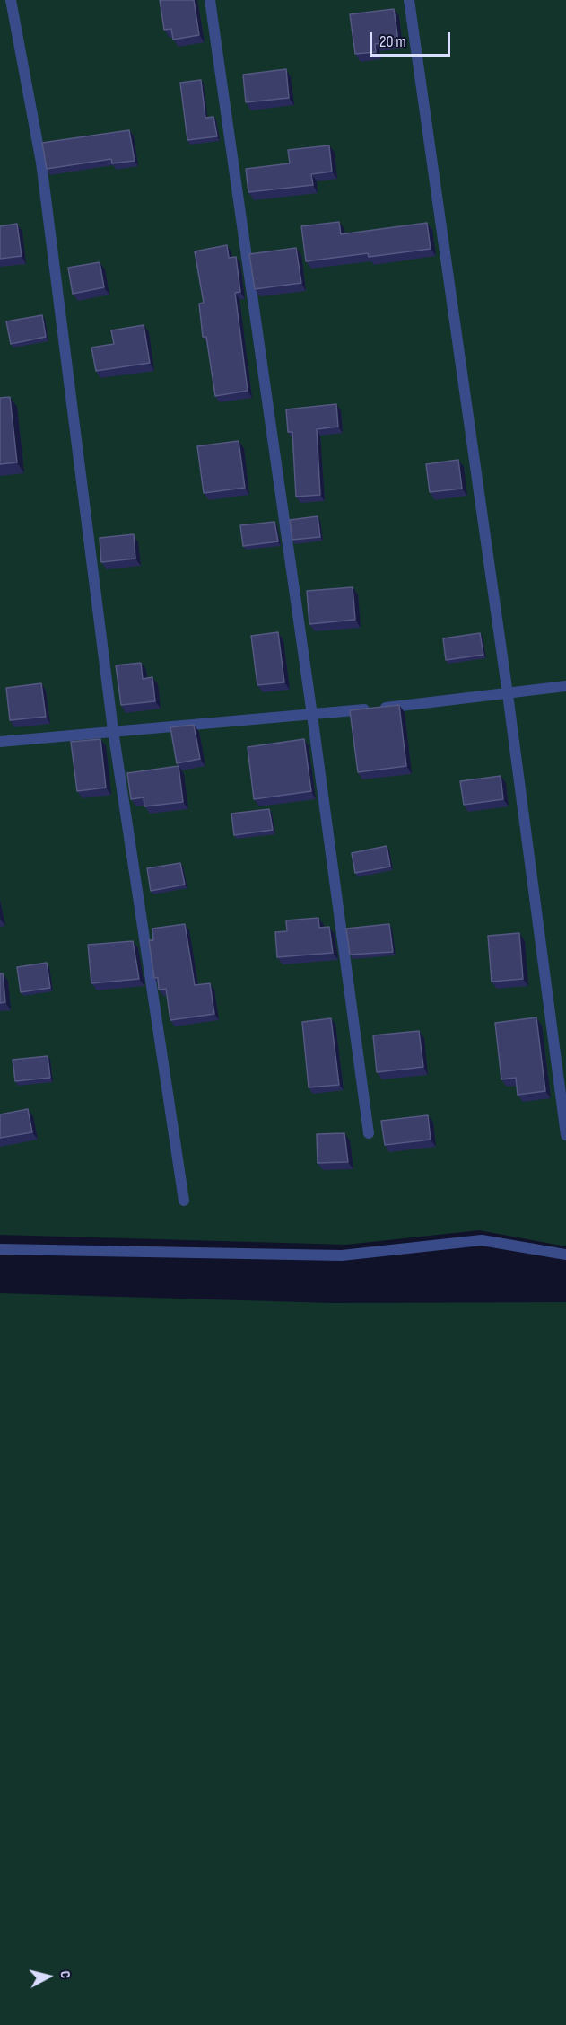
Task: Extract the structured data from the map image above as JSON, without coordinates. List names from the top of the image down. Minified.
{"scale_bar":"20 m","north":"right"}
